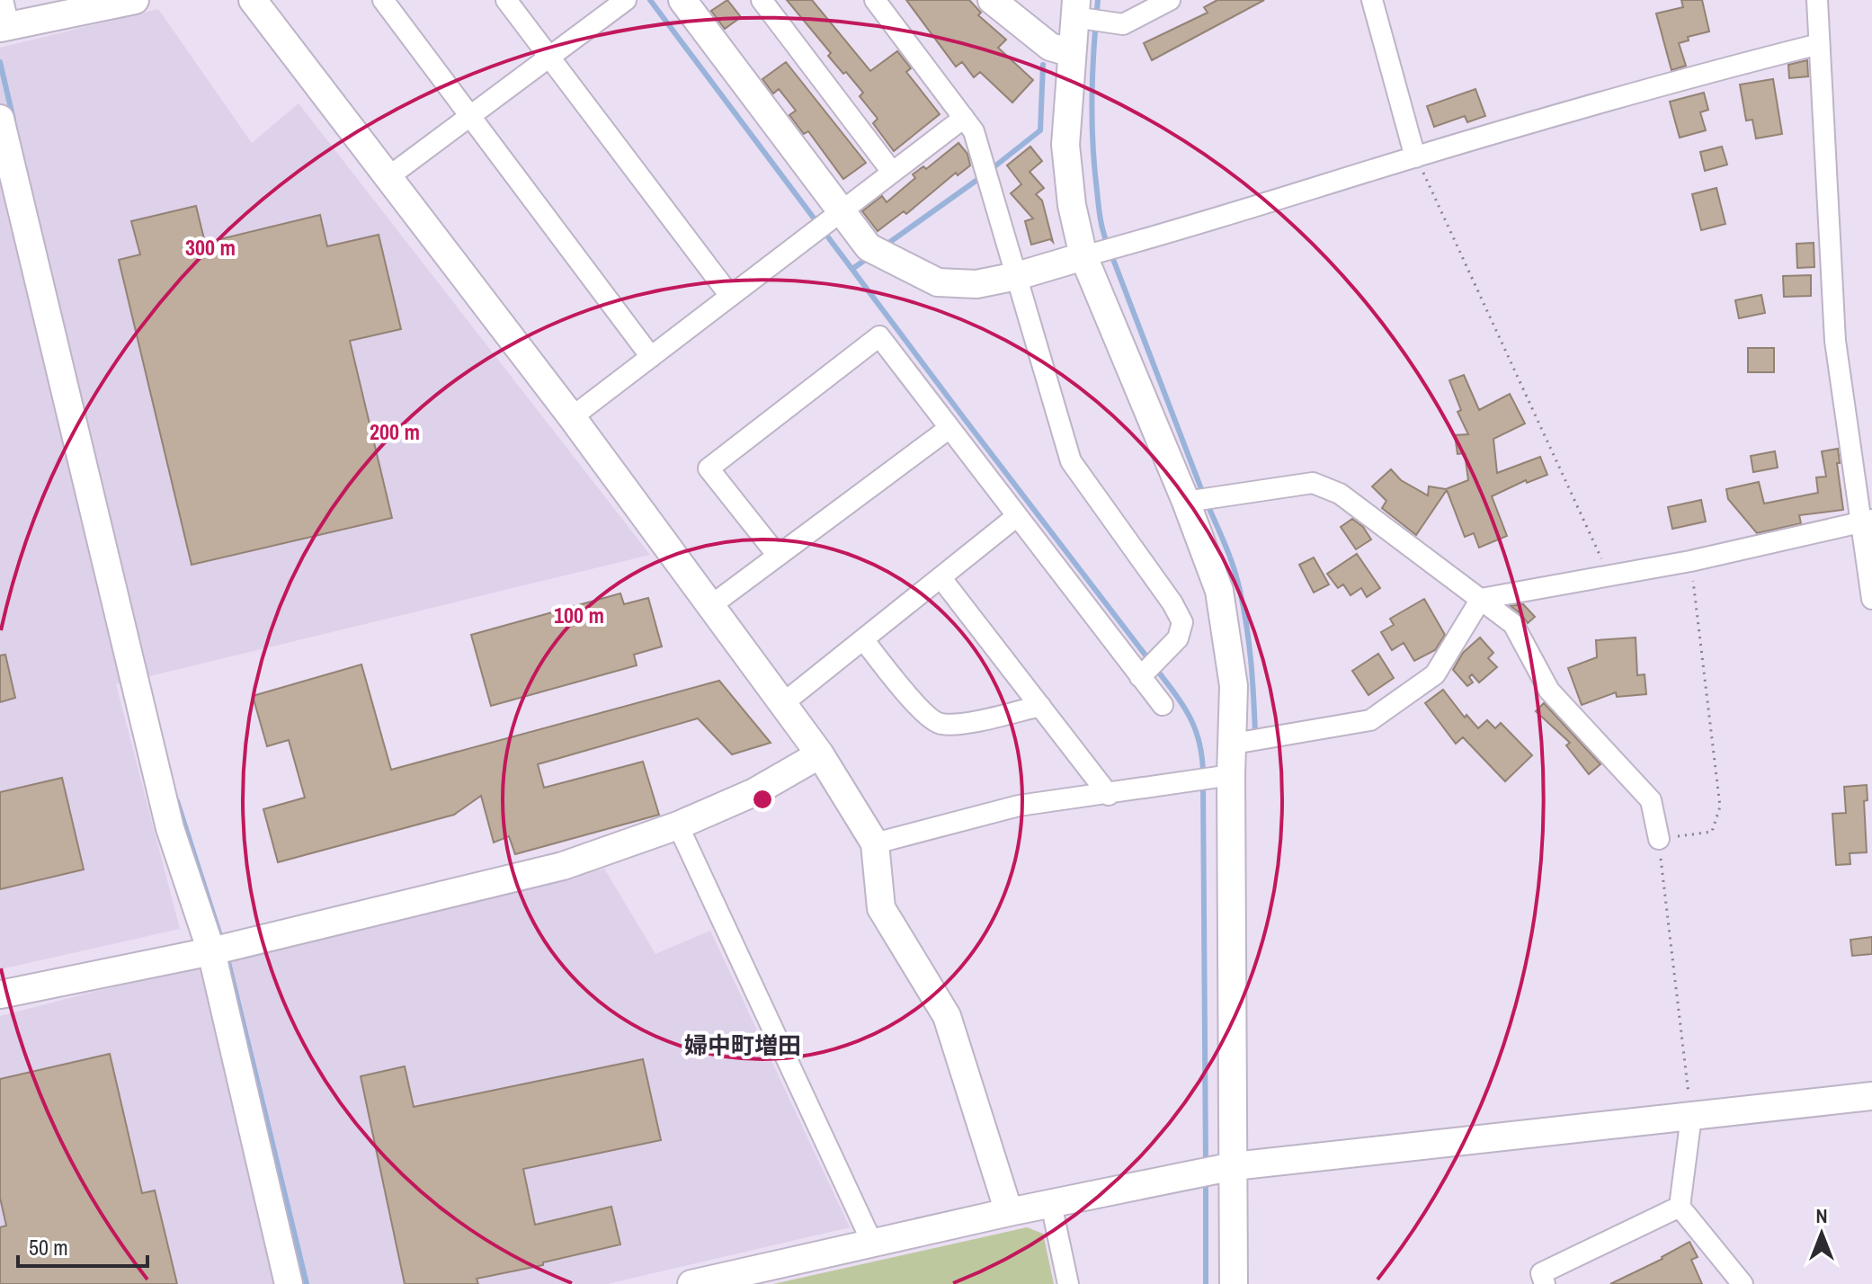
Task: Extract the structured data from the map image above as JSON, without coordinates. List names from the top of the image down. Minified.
{"districts":["婦中町増田"],"scale_bar":"50 m","north":"top","rings":["300 m","200 m","100 m"]}
